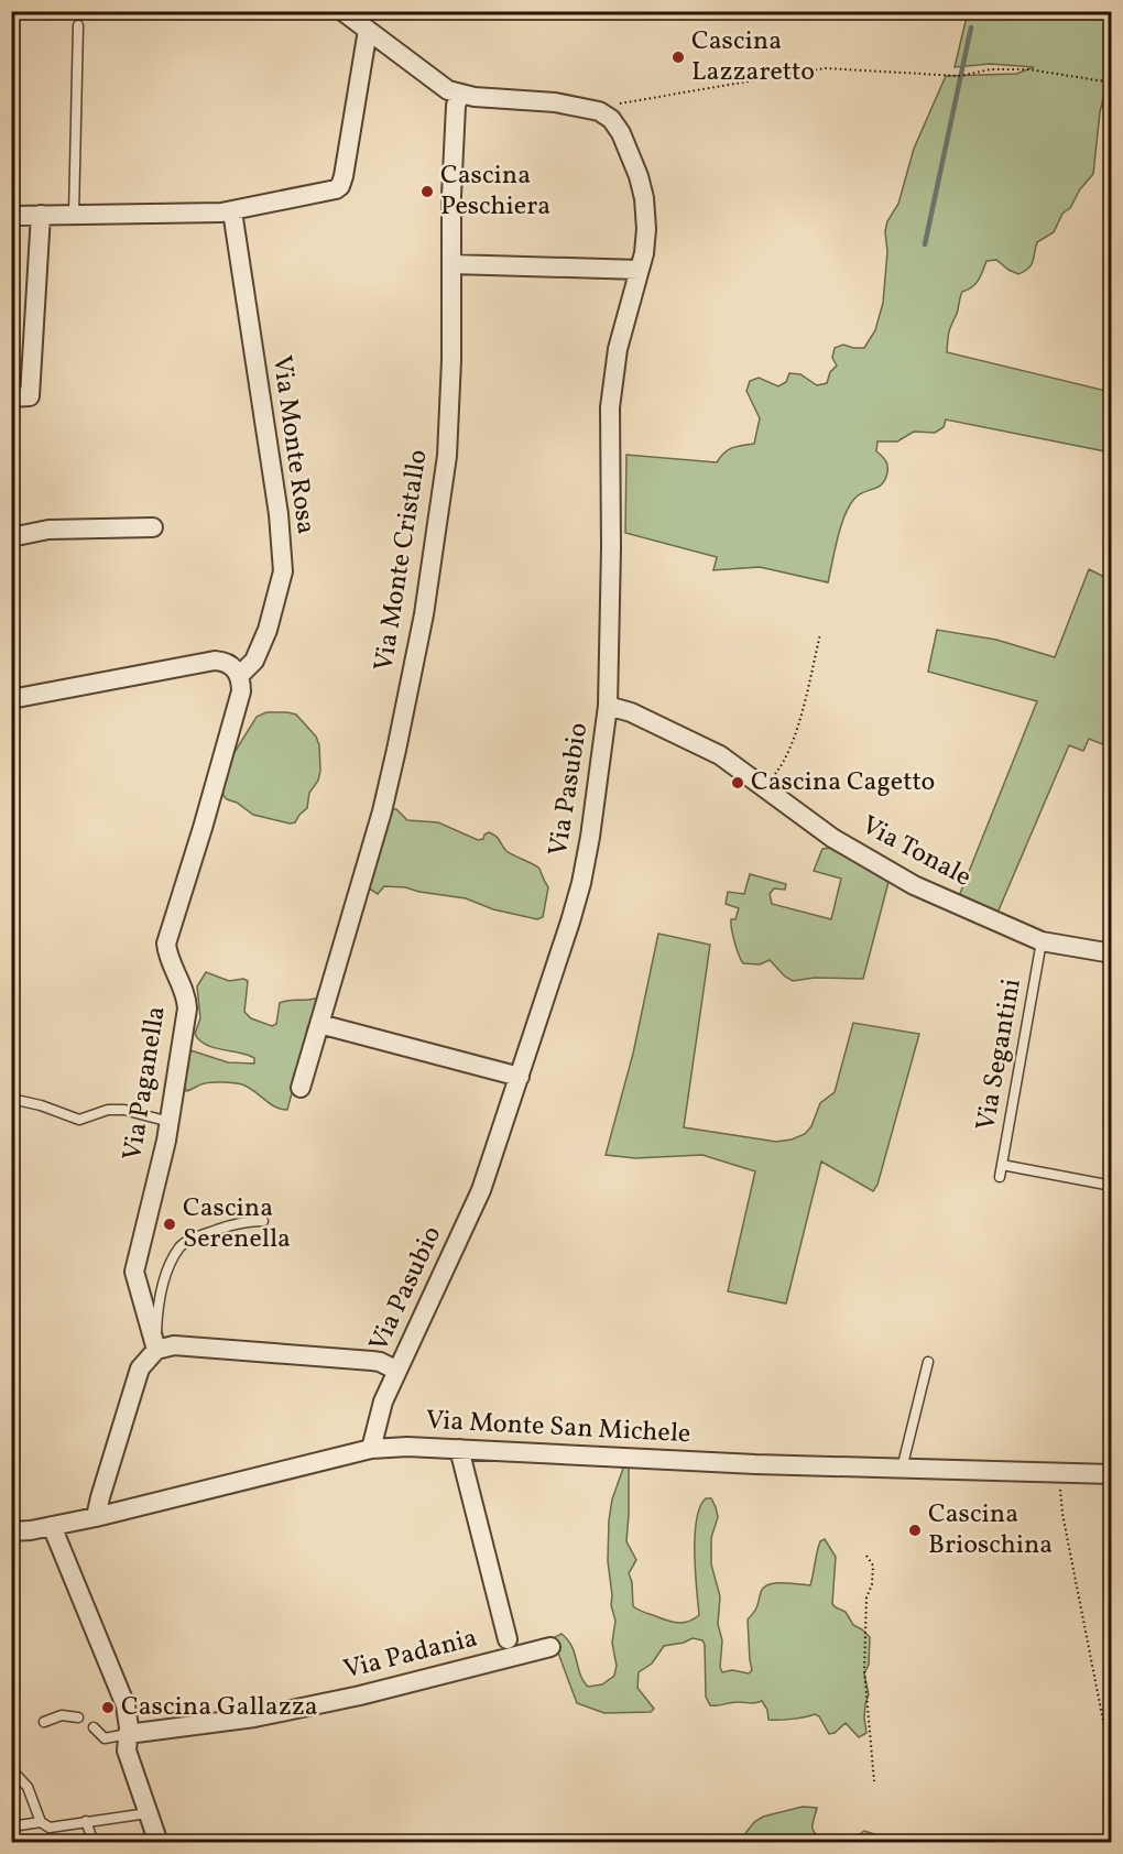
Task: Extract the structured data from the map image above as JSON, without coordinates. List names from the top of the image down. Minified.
{"streets":{"street":["Via Monte Rosa","Via Monte Cristallo","Via Pasubio","Via Tonale","Via Paganella","Via Monte San Michele","Via Padania"],"lane":["Via Segantini"]},"crossings":[["Via Monte Rosa","Via Paganella"],["Via Pasubio","Via Tonale"],["Via Pasubio","Via Monte San Michele"],["Via Tonale","Via Segantini"]],"places":["Cascina Lazzaretto","Cascina Peschiera","Cascina Cagetto","Cascina Serenella","Cascina Brioschina","Cascina Gallazza"]}
